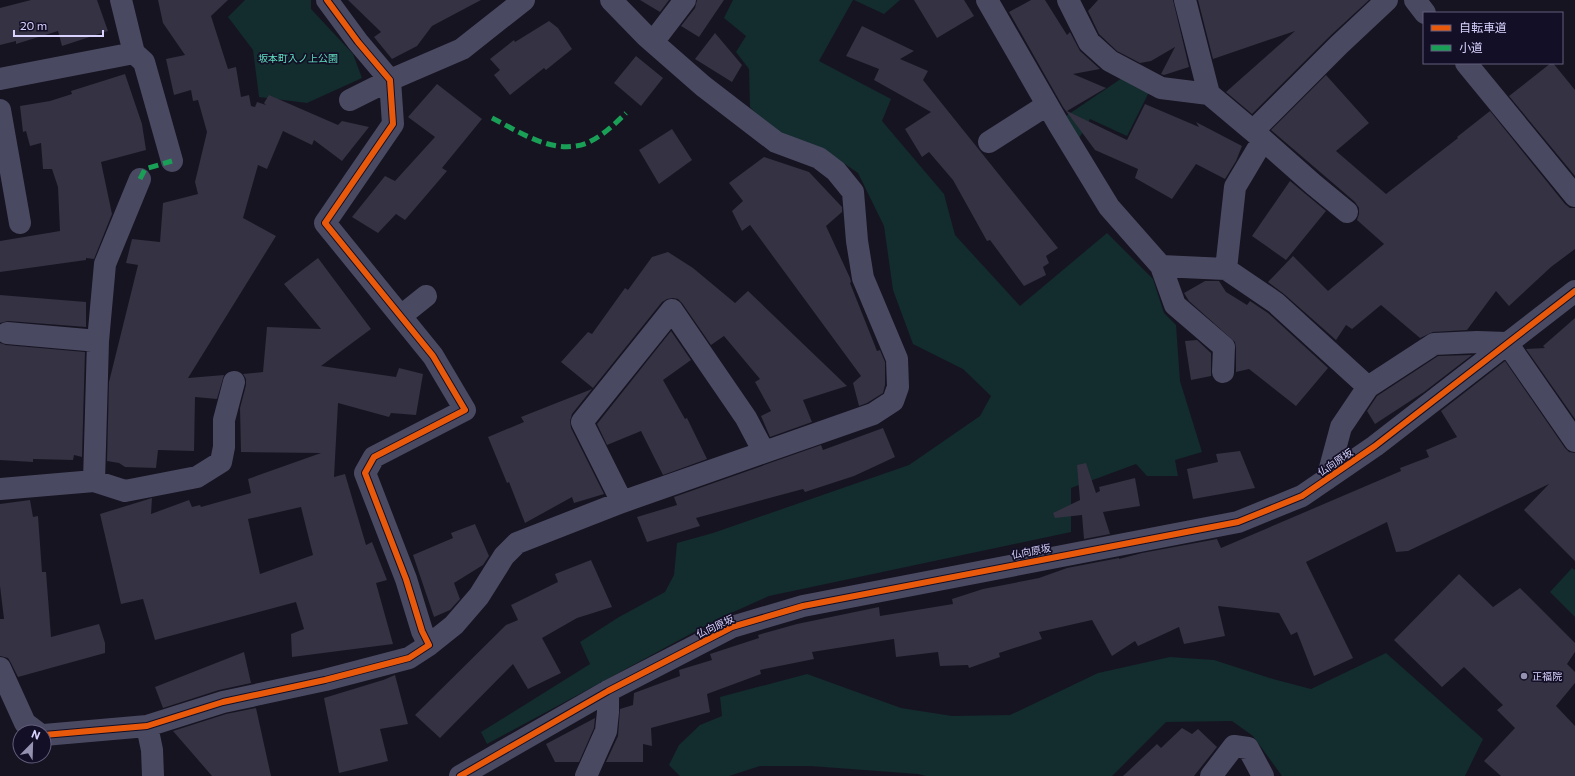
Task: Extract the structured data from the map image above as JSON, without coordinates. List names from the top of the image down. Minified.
{"streets":{"street":["仏向原坂"]},"parks":["坂本町入ノ上公園"],"places":["正福院"],"legend":["自転車道","小道"],"scale_bar":"20 m","north":"top right"}
